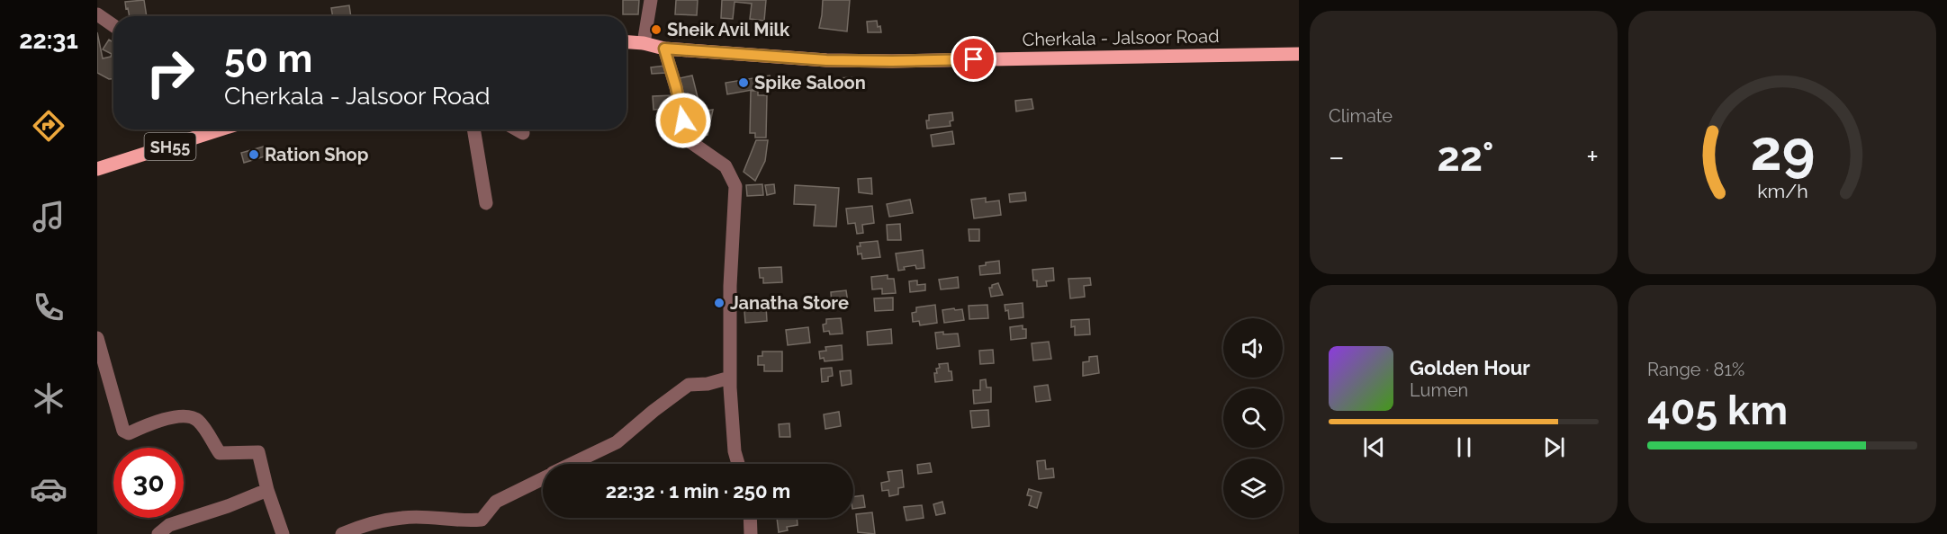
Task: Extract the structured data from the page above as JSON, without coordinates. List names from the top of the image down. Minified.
{"streets":{"main road":["Cherkala - Jalsoor Road","SH55"]},"places":["Sheik Avil Milk","Spike Saloon","Ration Shop","Janatha Store"],"page":{"tabs":"22:31","tile":["Climate",["Range · 81%","405 km"]],"turn":["50 m","Cherkala - Jalsoor Road"],"heat":["−","22°","+"],"song":["Golden Hour","Lumen"],"limit":"30","trip":"22:32 · 1 min · 250 m","gauge":["29","km/h"]}}
